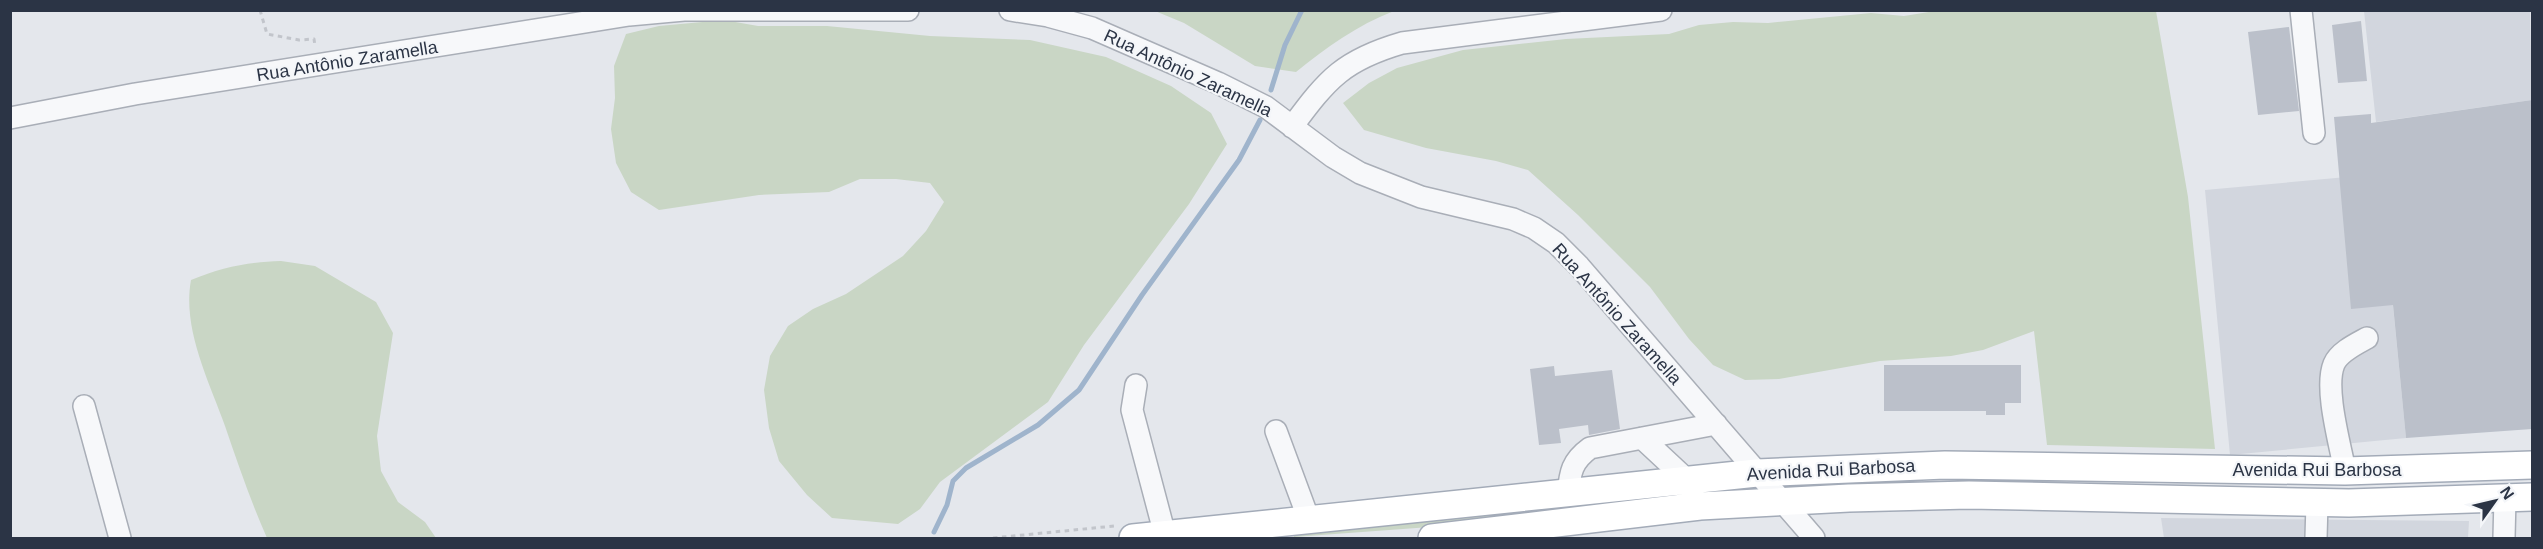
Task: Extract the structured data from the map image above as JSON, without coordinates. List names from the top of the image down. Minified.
{"streets":{"main road":["Avenida Rui Barbosa"],"street":["Rua Antônio Zaramella"]},"crossings":[["Rua Antônio Zaramella","Avenida Rui Barbosa"]],"north":"top right"}
